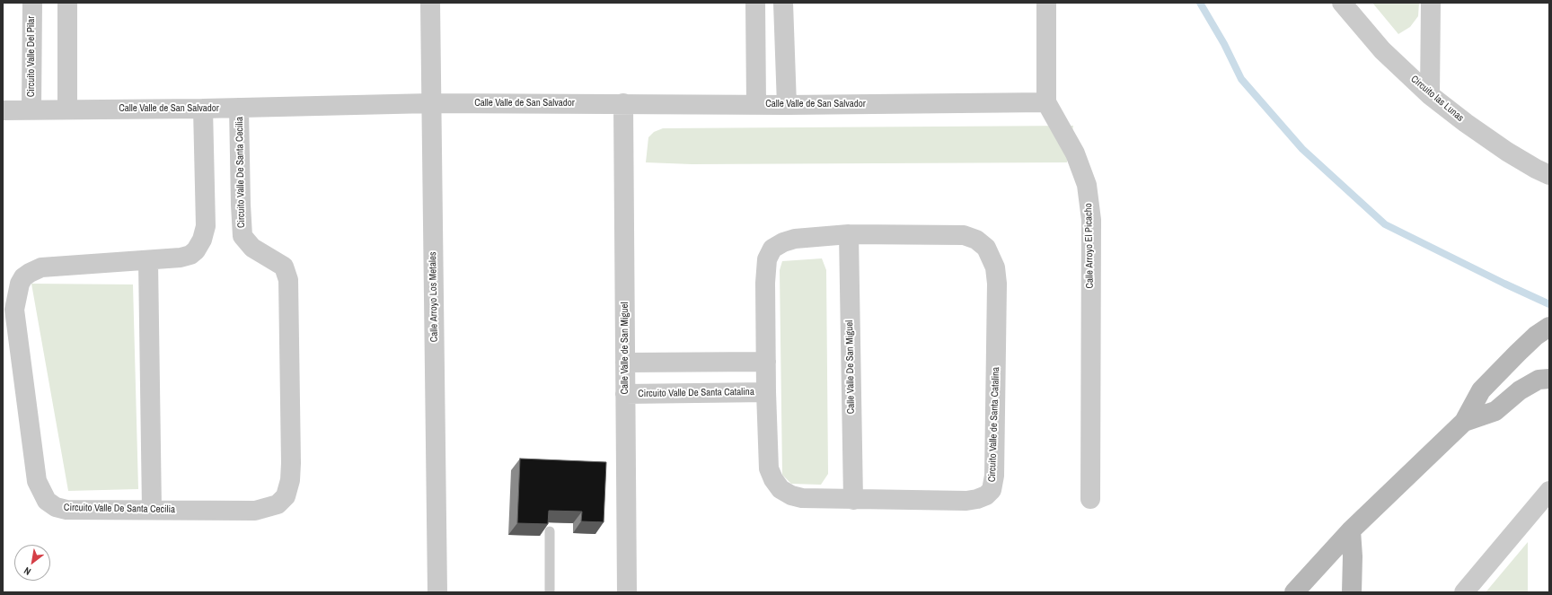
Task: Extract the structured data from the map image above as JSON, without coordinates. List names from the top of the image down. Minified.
{"streets":{"street":["Circuito Valle Del Pilar","Circuito las Lunas","Calle Valle de San Salvador","Circuito Valle De Santa Cecilia","Calle Arroyo El Picacho","Calle Arroyo Los Metales","Calle Valle de San Miguel","Calle Valle De San Miguel","Circuito Valle De Santa Catalina","Circuito Valle de Santa Catalina"]},"crossings":[["Circuito Valle Del Pilar","Calle Valle de San Salvador"],["Calle Valle de San Salvador","Circuito Valle De Santa Cecilia"],["Calle Valle de San Salvador","Calle Arroyo El Picacho"],["Calle Valle de San Salvador","Calle Arroyo Los Metales"],["Calle Valle de San Salvador","Calle Valle de San Miguel"],["Calle Valle de San Miguel","Circuito Valle De Santa Catalina"],["Calle Valle De San Miguel","Circuito Valle de Santa Catalina"],["Circuito Valle De Santa Catalina","Circuito Valle de Santa Catalina"]],"north":"bottom left"}
